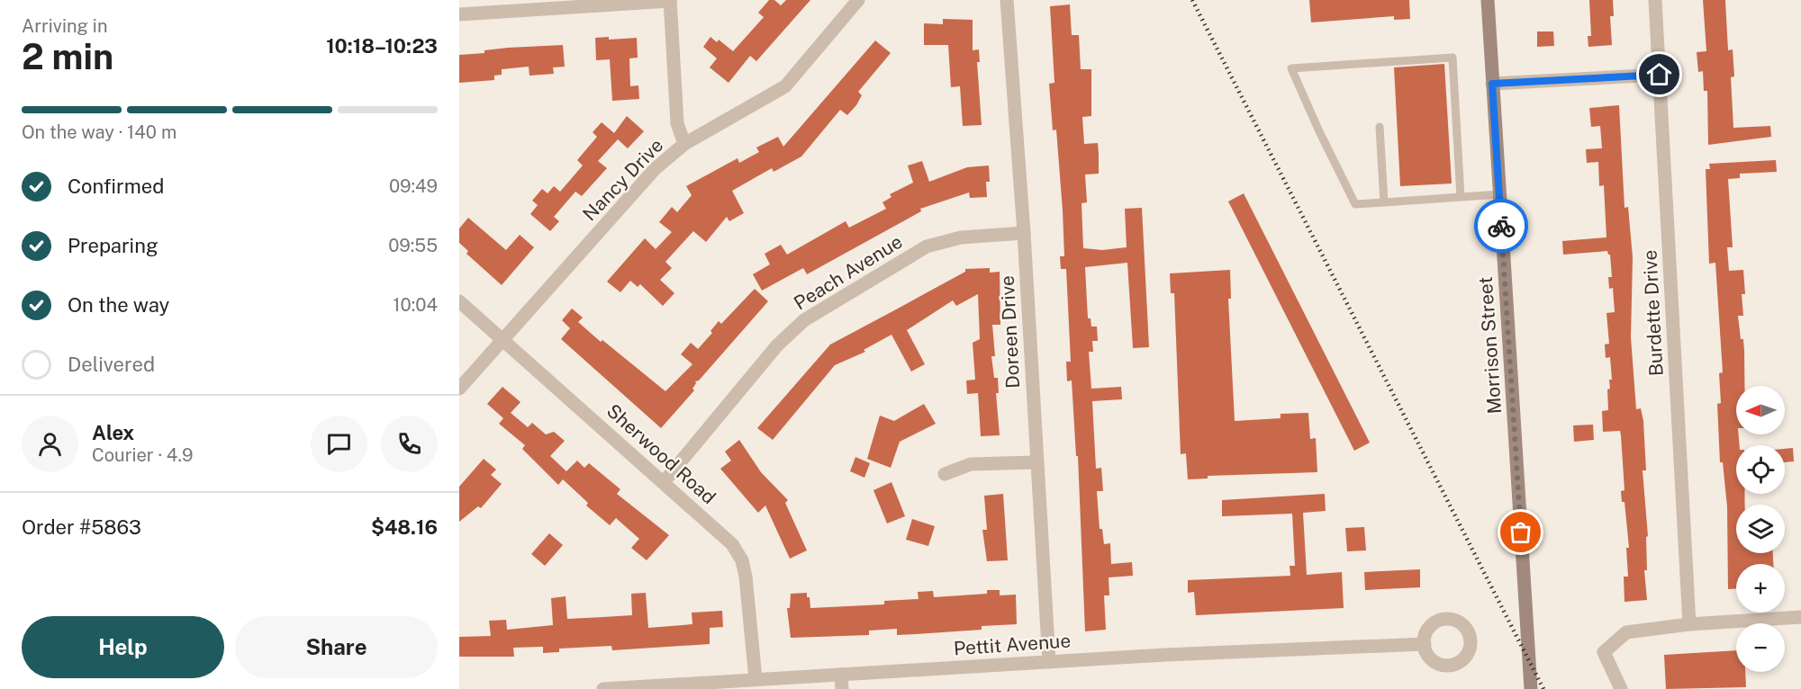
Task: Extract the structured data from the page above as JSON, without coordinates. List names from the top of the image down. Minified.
{"streets":{"street":["Nancy Drive","Peach Avenue","Burdette Drive","Doreen Drive","Morrison Street","Sherwood Road","Pettit Avenue"]},"crossings":[["Nancy Drive","Sherwood Road"],["Peach Avenue","Doreen Drive"],["Peach Avenue","Sherwood Road"],["Doreen Drive","Pettit Avenue"],["Sherwood Road","Pettit Avenue"]],"north":"left","page":{"heading":["2 min","Arriving in","10:18–10:23"],"panel":["Alex","Courier · 4.9","Order #5863","$48.16"],"bar":"On the way · 140 m","list":[["Confirmed","09:49"],["Preparing","09:55"],["On the way","10:04"],"Delivered"],"map_buttons":["+","−"],"buttons":["Help","Share"]}}
